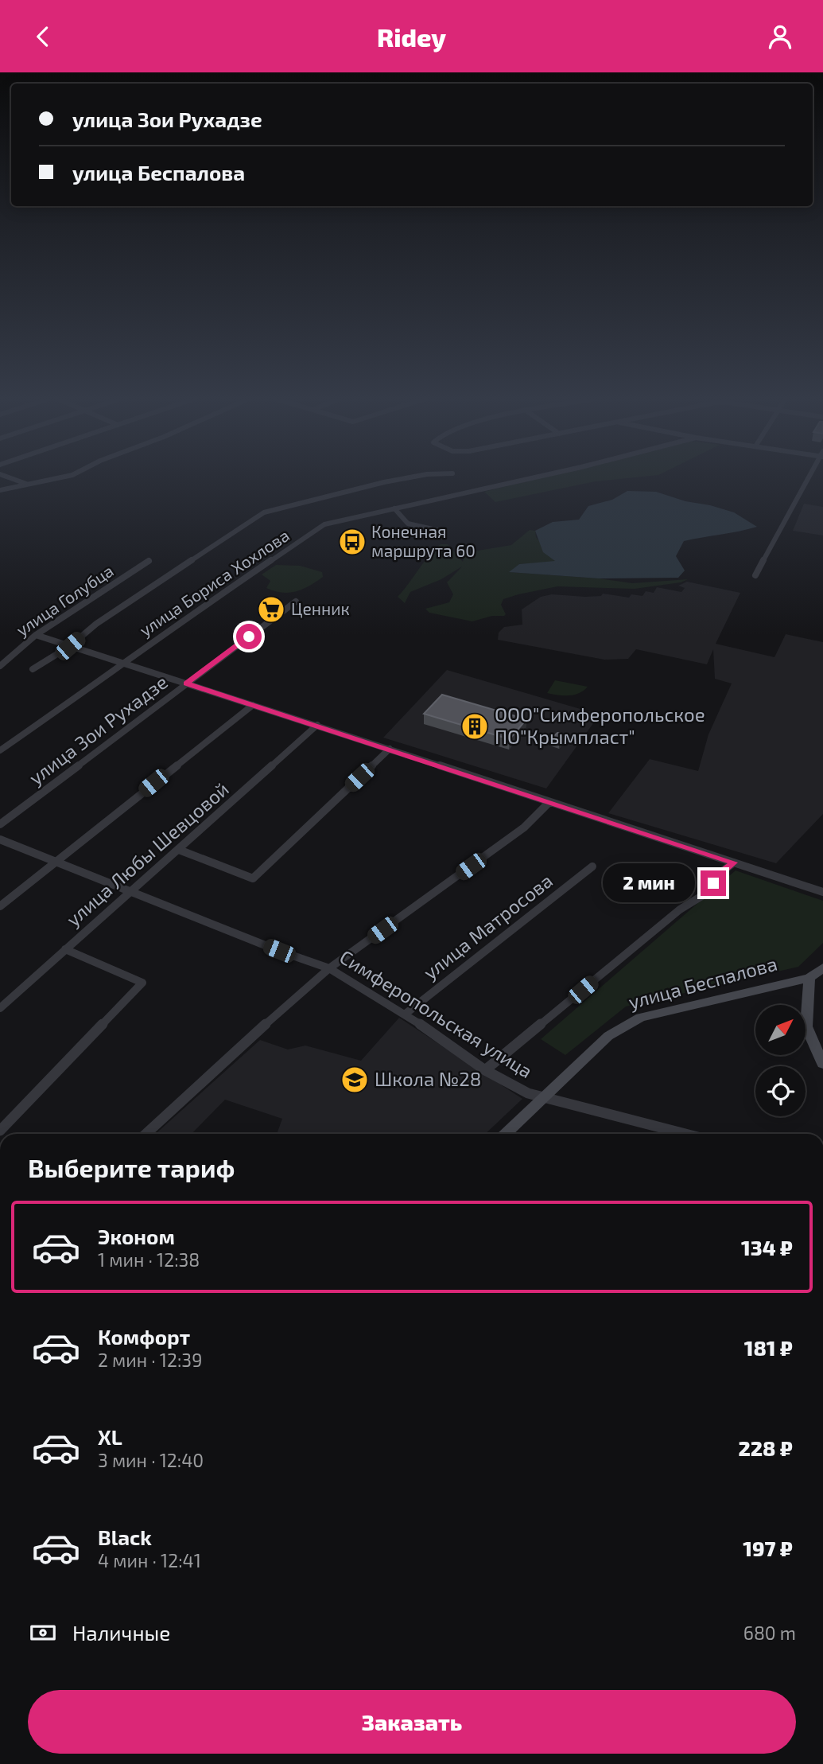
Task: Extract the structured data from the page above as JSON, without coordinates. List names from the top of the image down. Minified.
{"streets":{"main road":["улица Беспалова"],"street":["улица Бориса Хохлова","улица Голубца","улица Зои Рухадзе","улица Любы Шевцовой","улица Матросова","Симферопольская улица"]},"crossings":[["улица Любы Шевцовой","Симферопольская улица"],["улица Матросова","Симферопольская улица"],["улица Беспалова","Симферопольская улица"]],"places":{"bus stop":["Конечная маршрута 60"],"supermarket":["Ценник"],"building":["ООО\"Симферопольское ПО\"Крымпласт\""],"school or university":["Школа №28"]},"north":"top right","page":{"header":"Ridey","banner":["улица Зои Рухадзе","улица Беспалова"],"bubble":"2 мин","heading":"Выберите тариф","list":[{"name":"Эконом","note":"1 мин · 12:38","value":"134 ₽"},{"name":"Комфорт","note":"2 мин · 12:39","value":"181 ₽"},{"name":"XL","note":"3 мин · 12:40","value":"228 ₽"},{"name":"Black","note":"4 мин · 12:41","value":"197 ₽"}],"pay":["Наличные","680 m"],"buttons":"Заказать"}}
